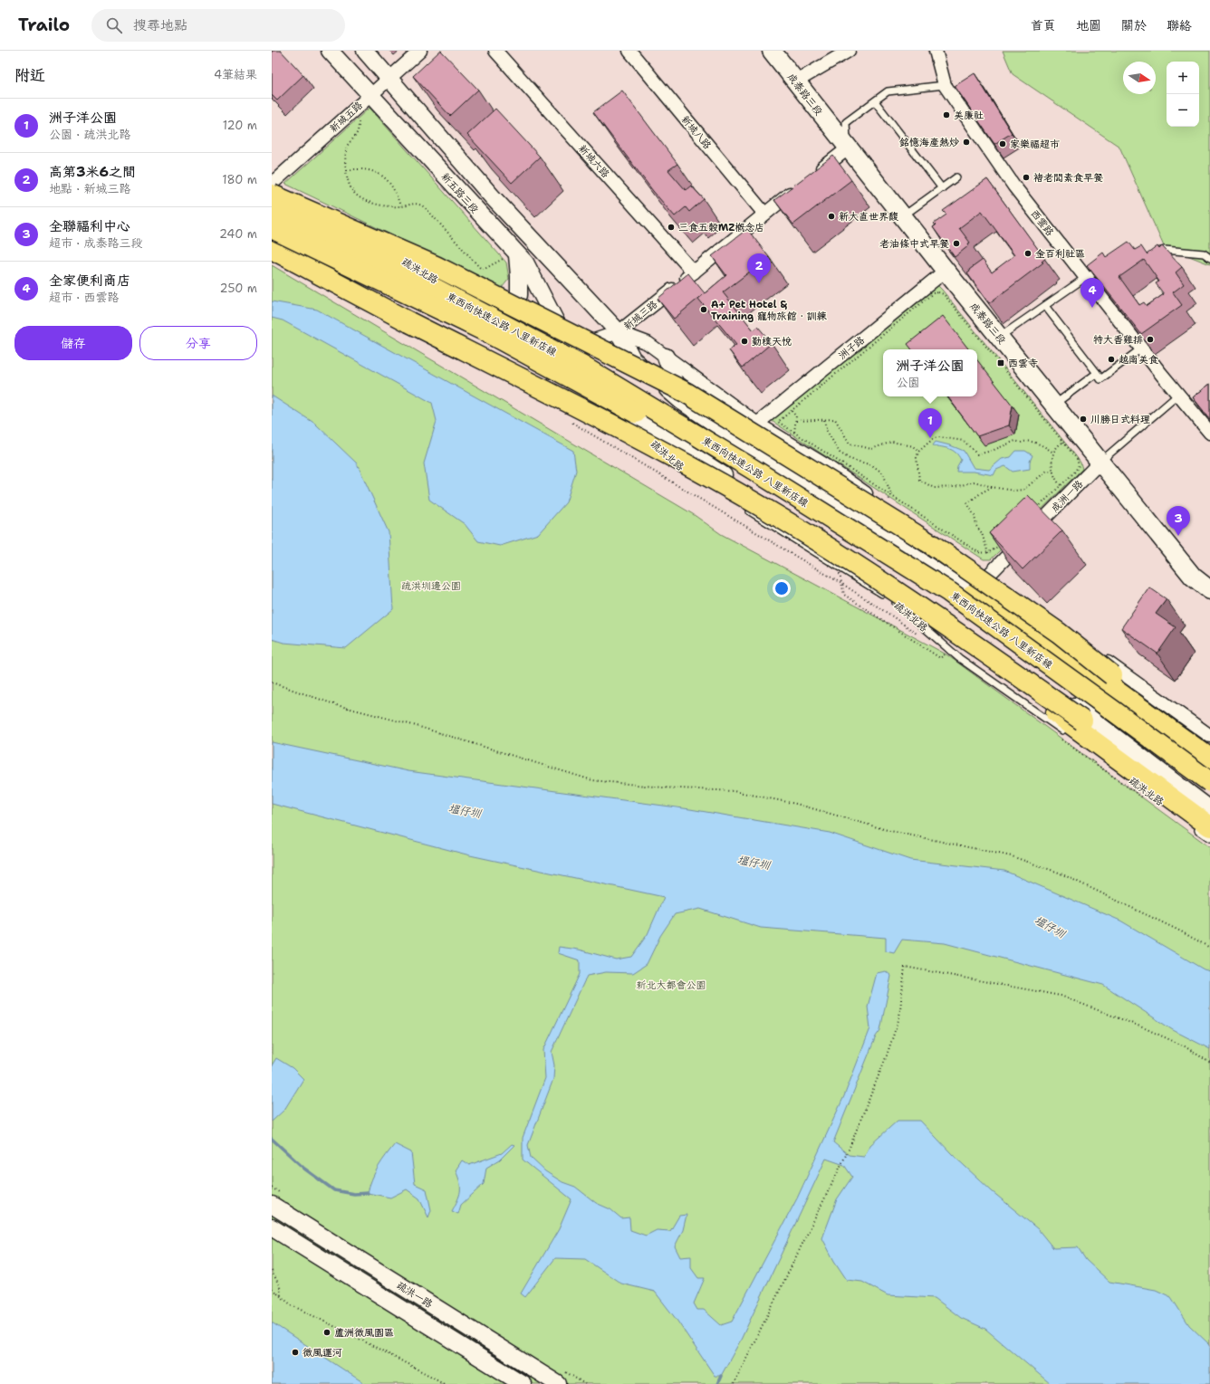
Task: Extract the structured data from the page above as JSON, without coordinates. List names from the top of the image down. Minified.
{"streets":{"highway":["東西向快速公路 八里新店線"],"main road":["成泰路三段"],"street":["新城五路","新城八路","新城六路","新五路三段","西雲路","疏洪北路","新城三路","洲子路","成洲一路","疏洪一路"]},"crossings":[["成泰路三段","洲子路"],["成泰路三段","成洲一路"],["新城五路","新五路三段"],["新城五路","疏洪北路"],["新城八路","新城三路"],["新城六路","新城三路"],["新五路三段","疏洪北路"],["新五路三段","新城三路"],["疏洪北路","新城三路"]],"water":["塭仔圳"],"parks":["疏洪圳邊公園","新北大都會公園"],"places":{"other":["美廉社","銘憶海產熱炒","家樂福超市","褚老闆素食早餐","新大直世界馥","三食五穀MZ概念店","老油條中式早餐","金百利社區","A+ Pet Hotel & Training 寵物旅館．訓練","特大香雞排","勤樸天悅","越南美食","川勝日式料理","蘆洲微風園區","微風運河"],"transit":["西雲寺"]},"north":"right","page":{"header":"Trailo","search":"搜尋地點","nav":["首頁","地圖","關於","聯絡"],"heading":["附近","4筆結果"],"map_buttons":["+","−"],"list":[{"mark":"1","name":"洲子洋公園","note":"公園 · 疏洪北路","value":"120 m"},{"mark":"2","name":"高第3米6之間","note":"地點 · 新城三路","value":"180 m"},{"mark":"3","name":"全聯福利中心","note":"超市 · 成泰路三段","value":"240 m"},{"mark":"4","name":"全家便利商店","note":"超市 · 西雲路","value":"250 m"}],"pins":["2","4","1","3"],"buttons":["儲存","分享"],"popup":["洲子洋公園","公園"]}}
